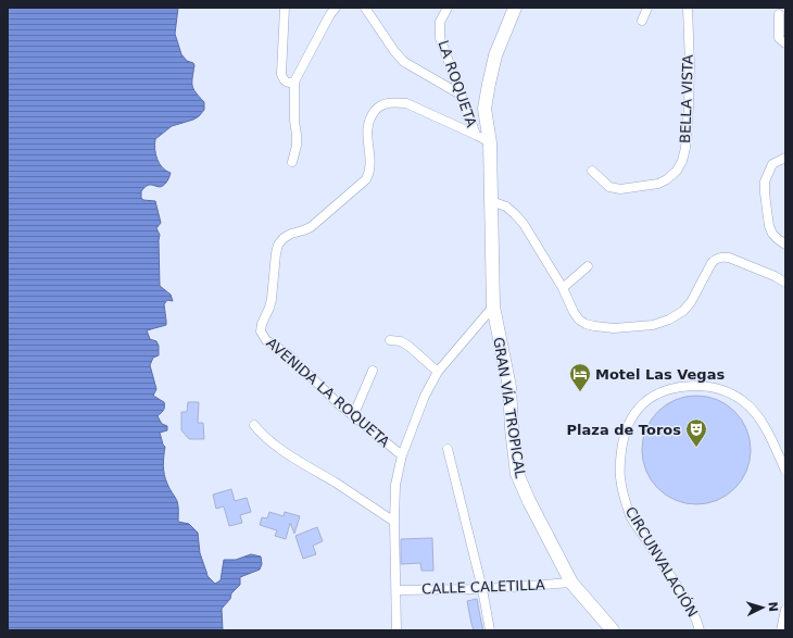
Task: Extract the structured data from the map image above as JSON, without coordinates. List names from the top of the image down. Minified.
{"streets":{"main road":["GRAN VÍA TROPICAL"],"street":["LA ROQUETA","BELLA VISTA","AVENIDA LA ROQUETA","CIRCUNVALACIÓN","CALLE CALETILLA"]},"crossings":[["LA ROQUETA","AVENIDA LA ROQUETA"],["AVENIDA LA ROQUETA","GRAN VÍA TROPICAL"],["GRAN VÍA TROPICAL","CALLE CALETILLA"]],"places":{"hotel":["Motel Las Vegas"],"theatre":["Plaza de Toros"]},"north":"right"}
